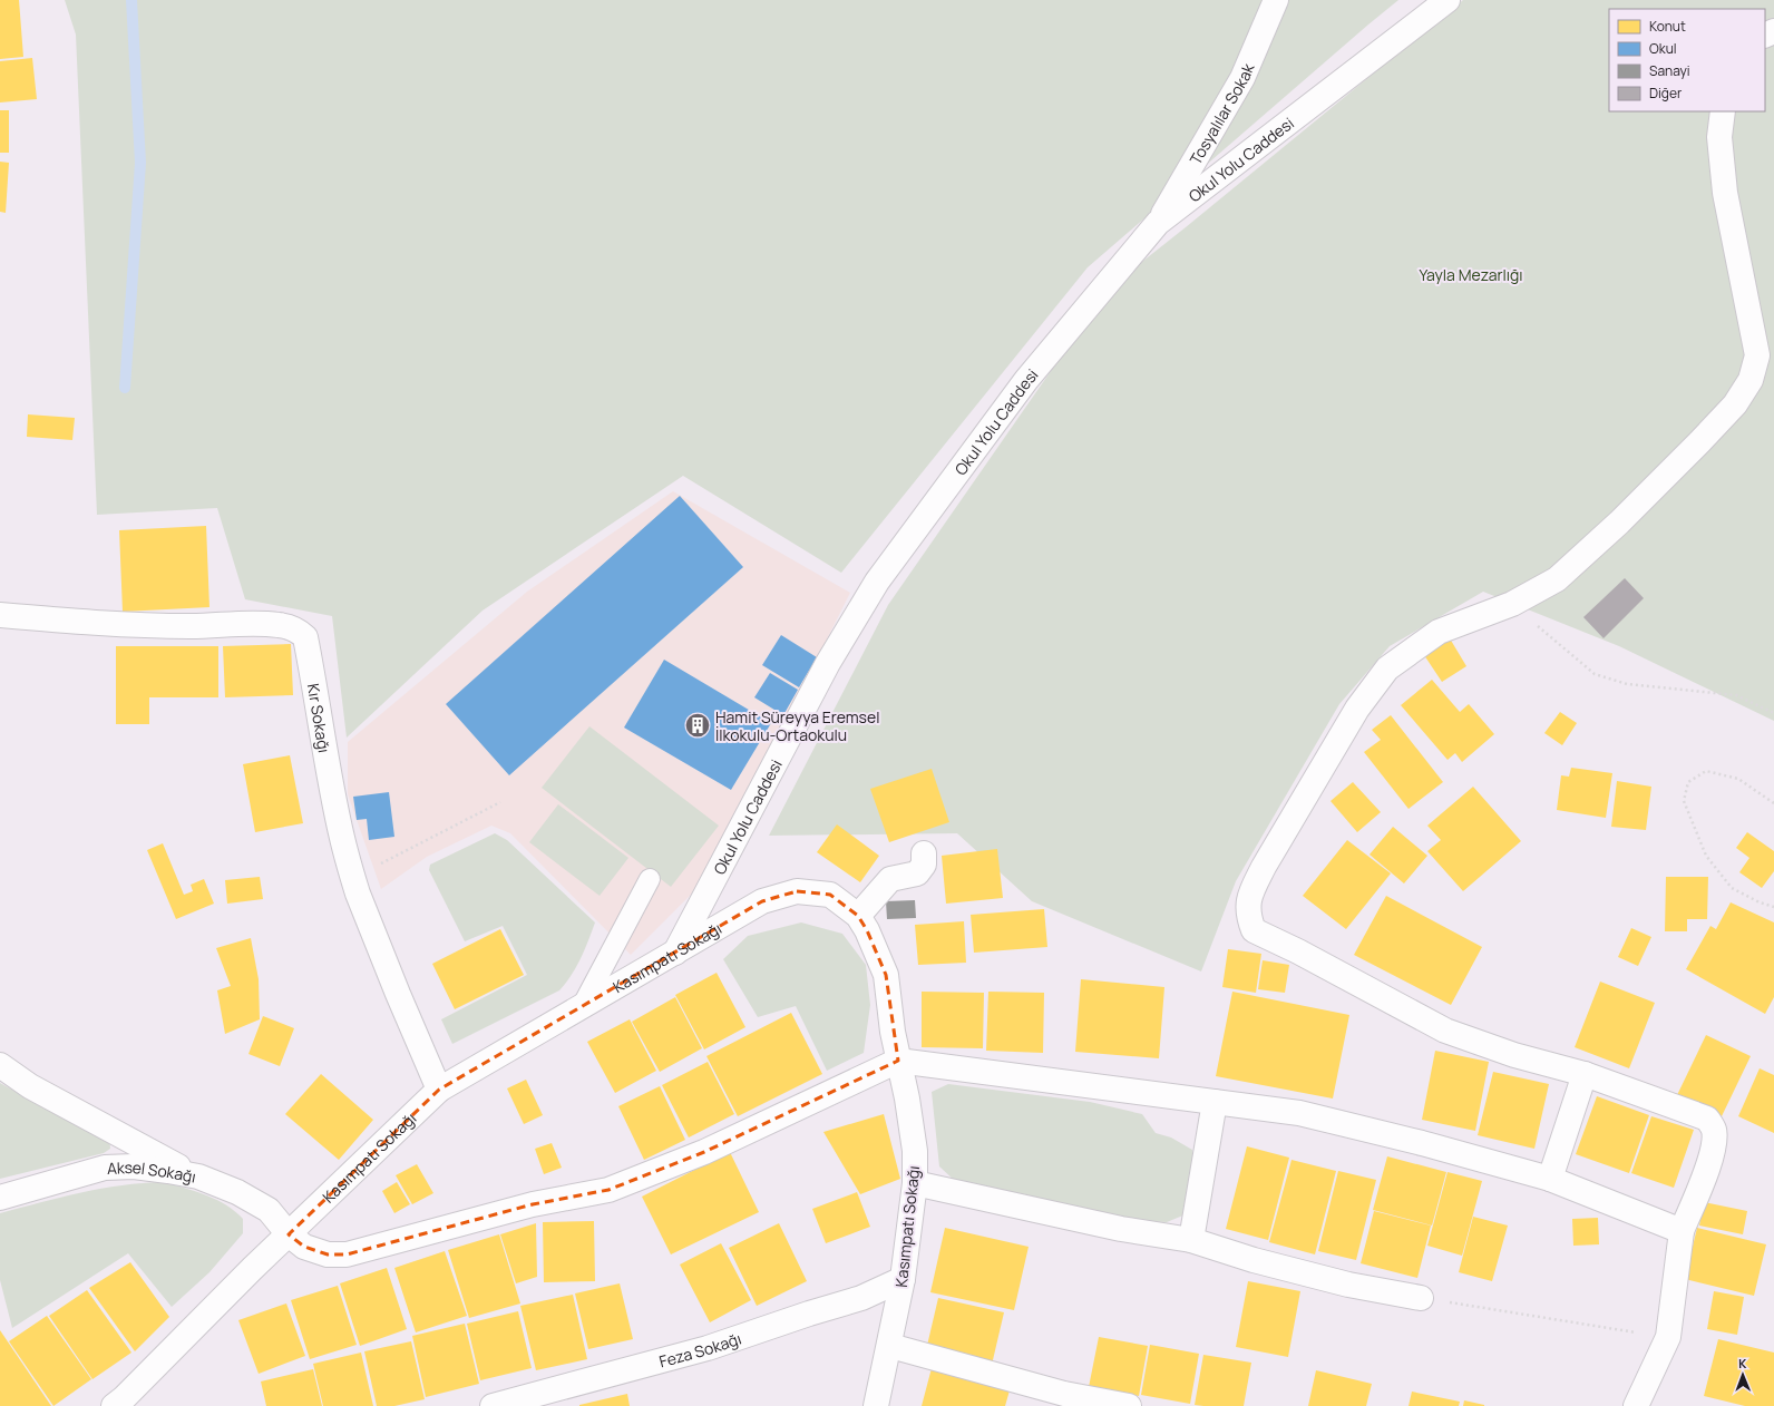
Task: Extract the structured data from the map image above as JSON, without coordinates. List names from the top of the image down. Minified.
{"streets":{"street":["Tosyalılar Sokak","Okul Yolu Caddesi","Kır Sokağı","Kasımpatı Sokağı","Aksel Sokağı","Feza Sokağı"]},"crossings":[["Tosyalılar Sokak","Okul Yolu Caddesi"],["Okul Yolu Caddesi","Kasımpatı Sokağı"],["Kır Sokağı","Kasımpatı Sokağı"],["Kasımpatı Sokağı","Aksel Sokağı"],["Kasımpatı Sokağı","Feza Sokağı"]],"parks":["Yayla Mezarlığı"],"places":{"building":["Hamit Süreyya Eremsel İlkokulu-Ortaokulu"]},"legend":["Konut","Okul","Sanayi","Diğer"],"north":"top"}
